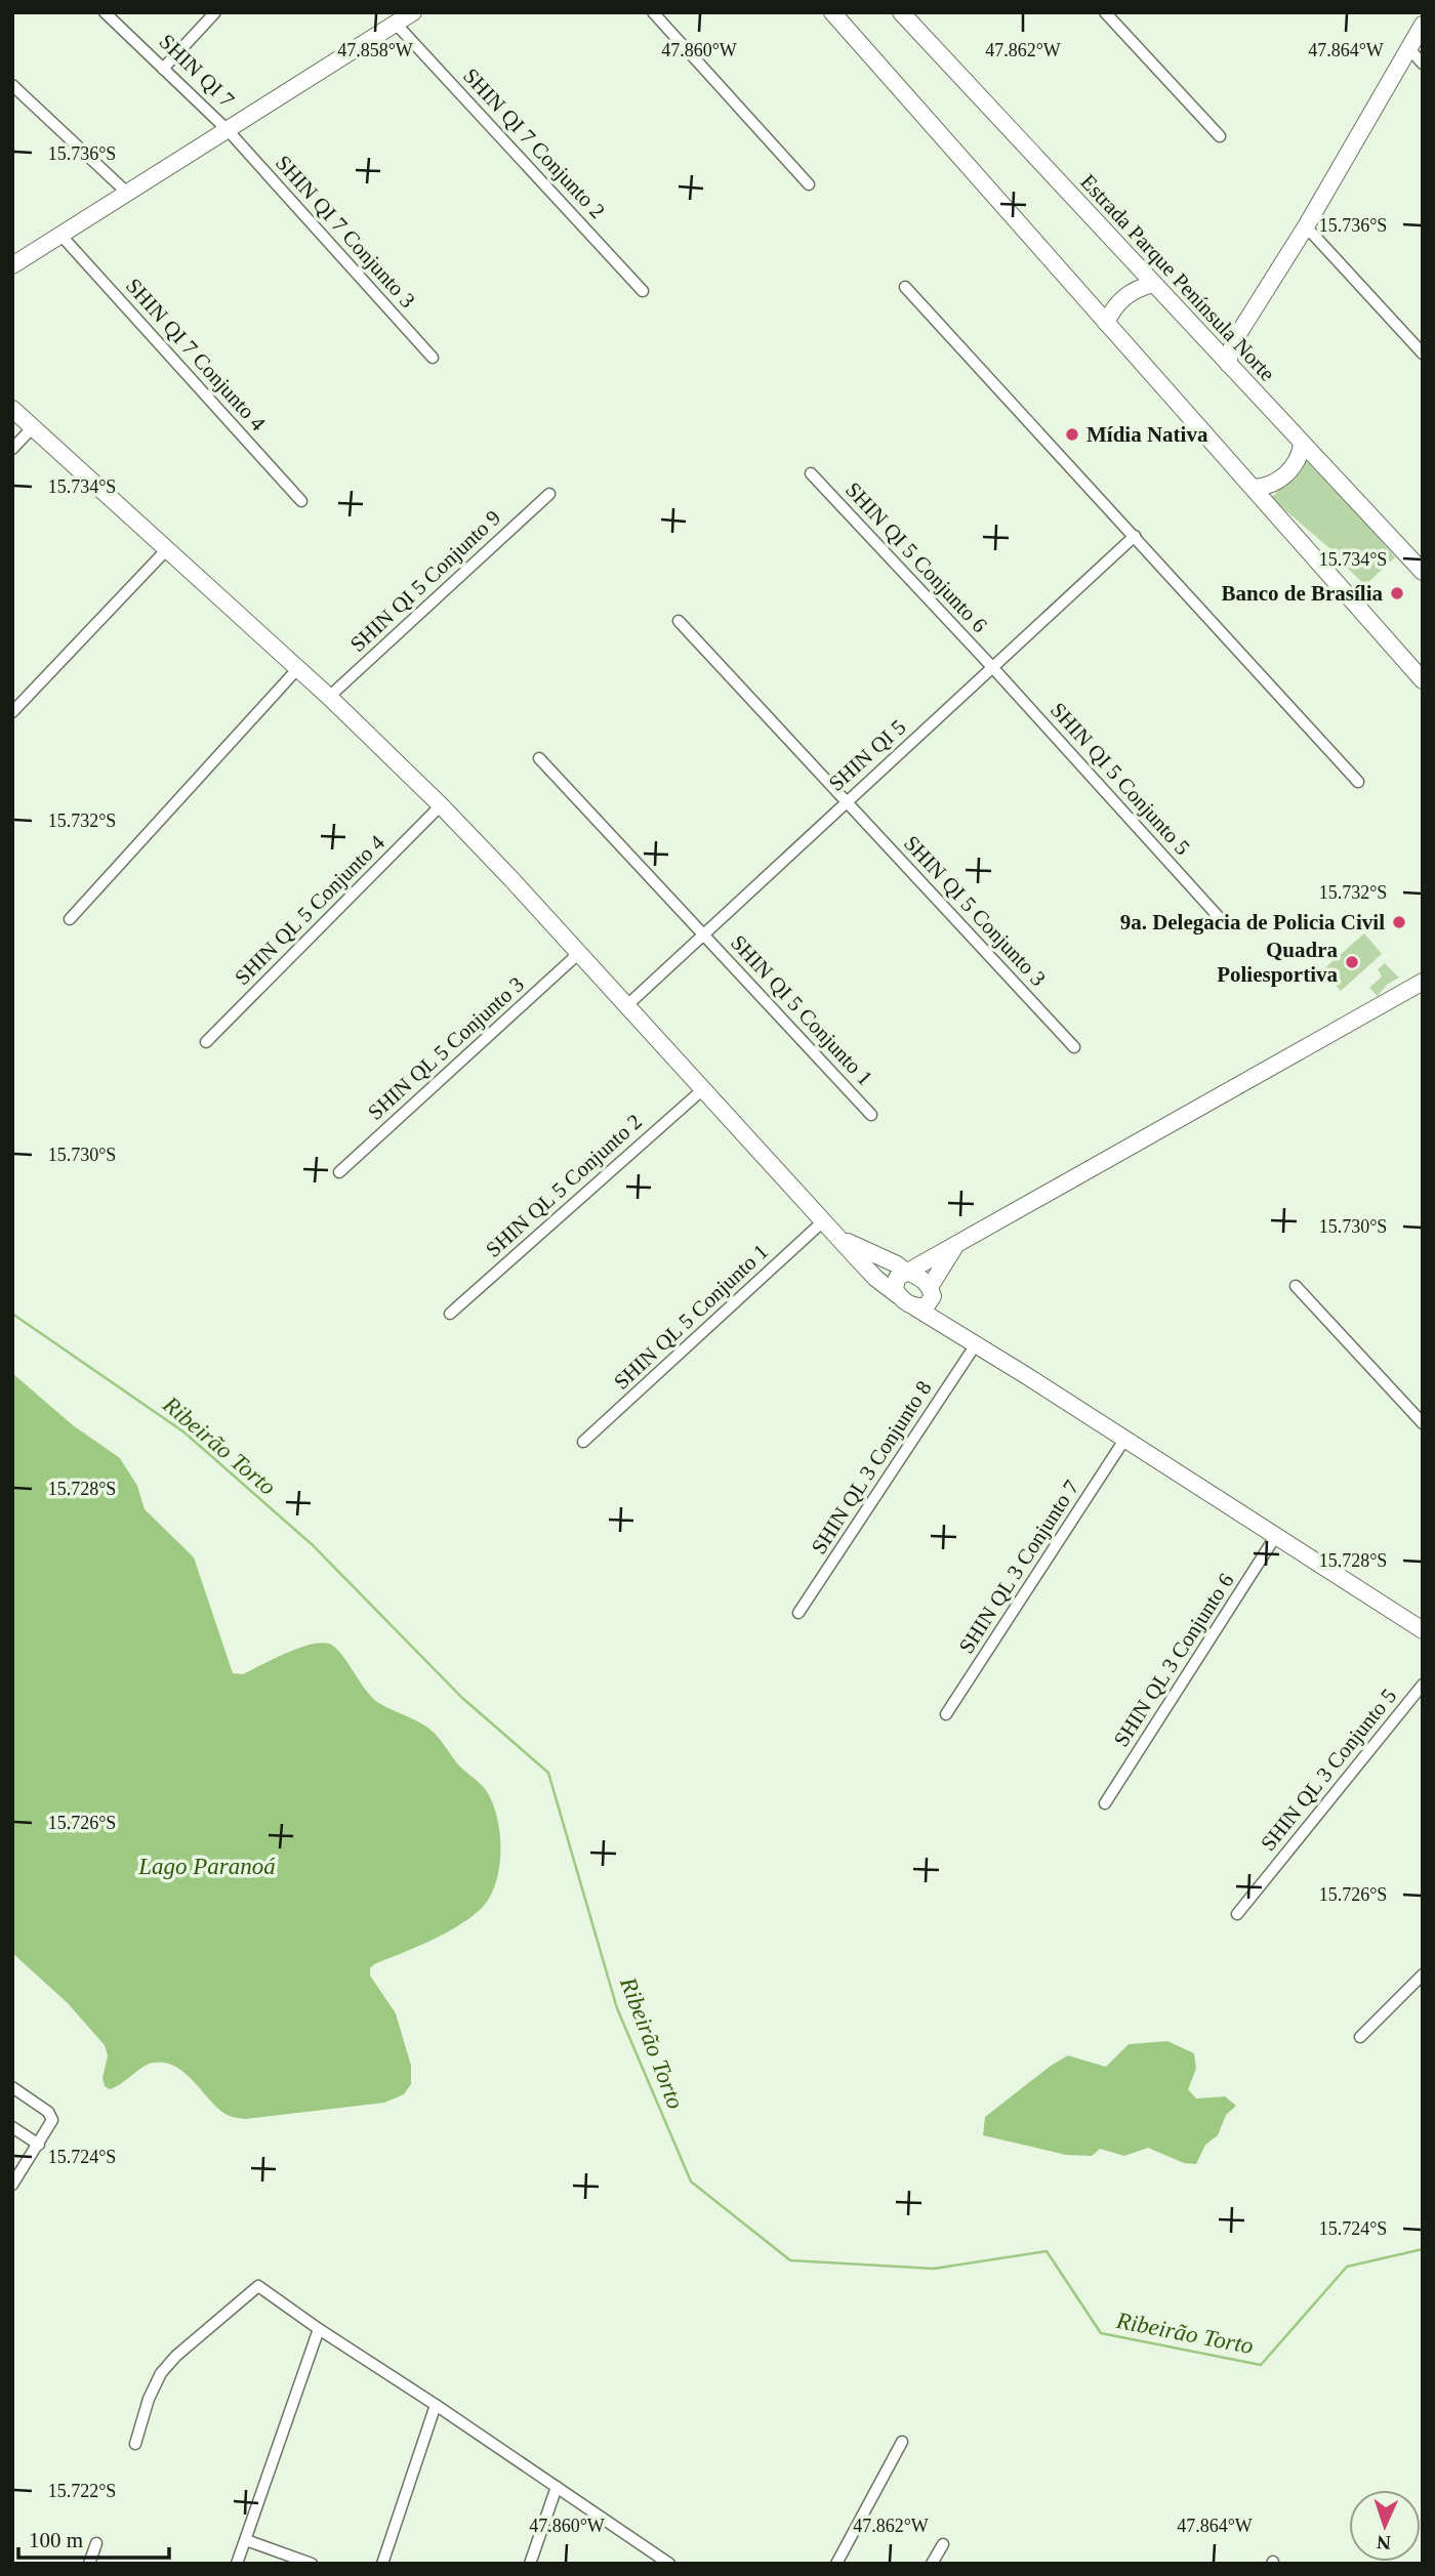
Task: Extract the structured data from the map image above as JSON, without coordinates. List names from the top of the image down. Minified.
{"streets":{"street":["SHIN QI 7","SHIN QI 7 Conjunto 2","SHIN QI 7 Conjunto 3","Estrada Parque Península Norte","SHIN QI 7 Conjunto 4","SHIN QI 5 Conjunto 6","SHIN QI 5 Conjunto 9","SHIN QI 5","SHIN QI 5 Conjunto 5","SHIN QL 5 Conjunto 4","SHIN QI 5 Conjunto 3","SHIN QI 5 Conjunto 1","SHIN QL 5 Conjunto 3","SHIN QL 5 Conjunto 2","SHIN QL 5 Conjunto 1","SHIN QL 3 Conjunto 8","SHIN QL 3 Conjunto 7","SHIN QL 3 Conjunto 6","SHIN QL 3 Conjunto 5"]},"crossings":[["SHIN QI 7","SHIN QI 7 Conjunto 2"],["SHIN QI 7","SHIN QI 7 Conjunto 3"],["SHIN QI 7","SHIN QI 7 Conjunto 4"],["SHIN QI 5 Conjunto 6","SHIN QI 5"],["SHIN QI 5 Conjunto 6","SHIN QI 5 Conjunto 5"],["SHIN QI 5","SHIN QI 5 Conjunto 5"],["SHIN QI 5","SHIN QI 5 Conjunto 3"],["SHIN QI 5","SHIN QI 5 Conjunto 1"]],"water":["Ribeirão Torto","Lago Paranoá"],"places":["Mídia Nativa","Banco de Brasília","9a. Delegacia de Policia Civil","Quadra Poliesportiva"],"scale_bar":"100 m","north":"bottom","coordinates":["47.858°W","47.860°W","47.862°W","47.864°W","15.736°S","15.734°S","15.732°S","15.730°S","15.728°S","15.726°S","15.724°S","15.722°S"]}
